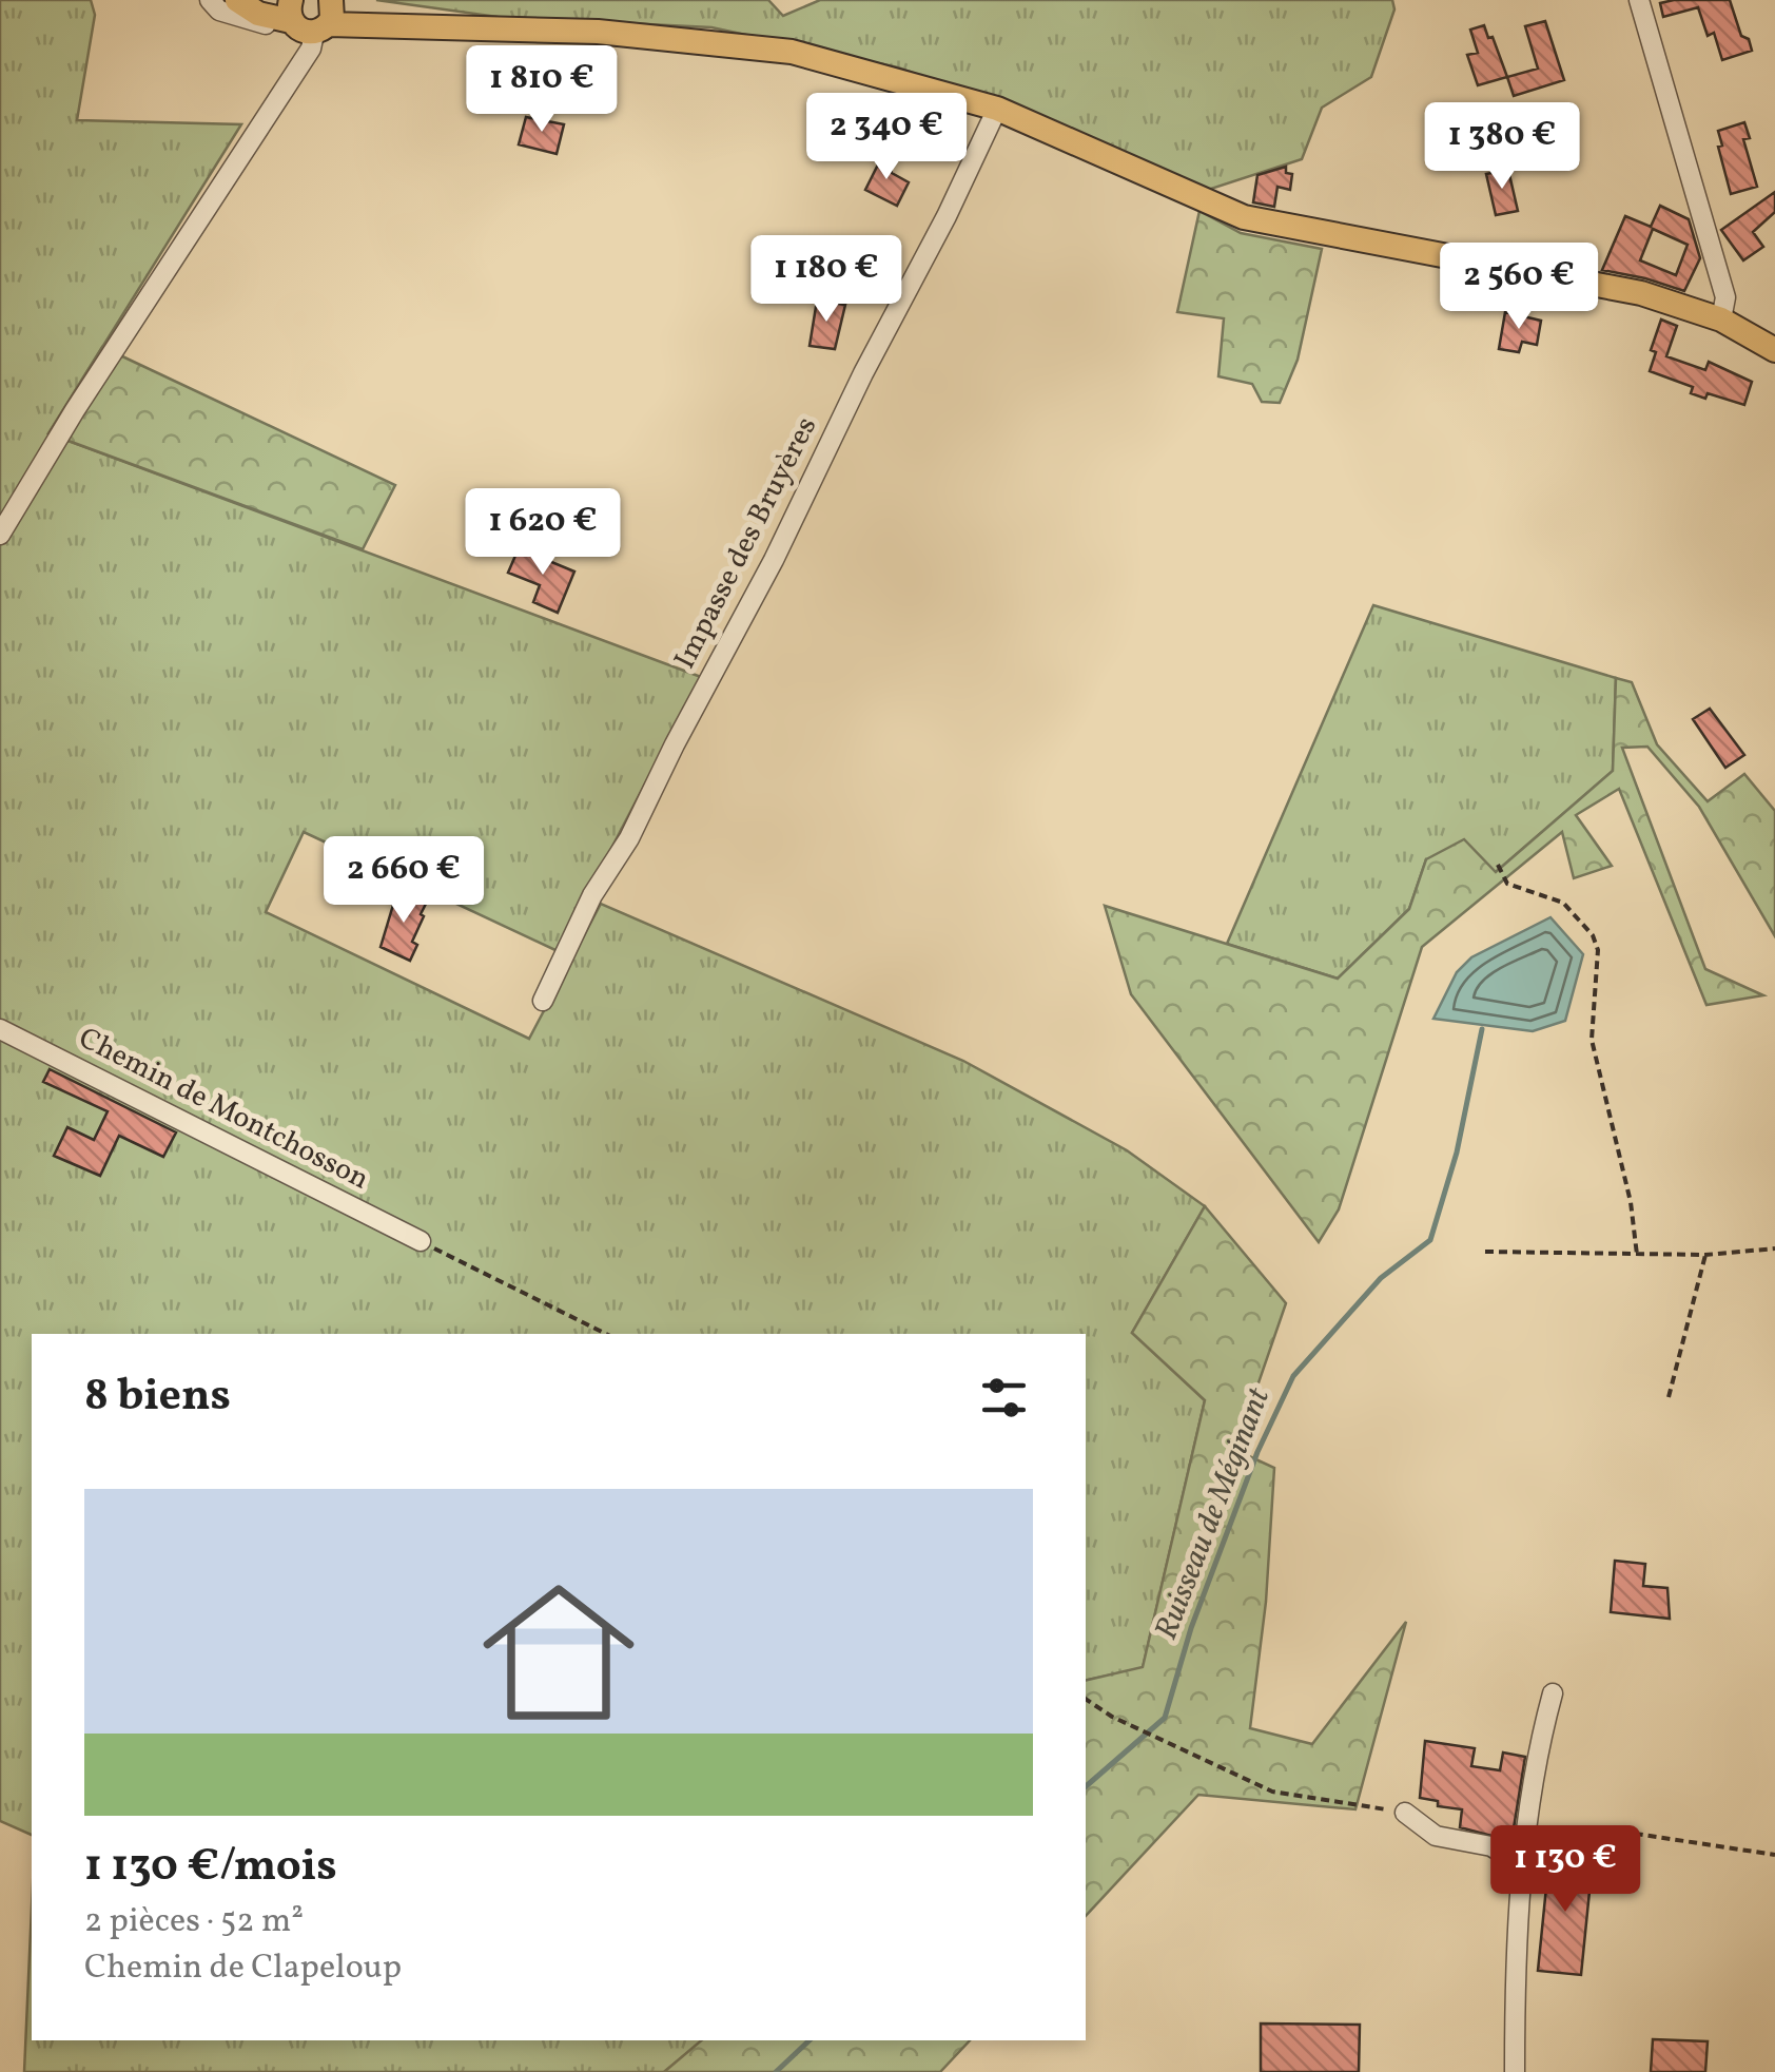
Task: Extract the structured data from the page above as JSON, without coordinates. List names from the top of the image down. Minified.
{"streets":{"street":["Impasse des Bruyères","Chemin de Montchosson"]},"water":["Ruisseau de Méginant"],"page":{"price":["1 810 €","2 340 €","1 380 €","1 180 €","2 560 €","1 620 €","2 660 €","1 130 €"],"heading":"8 biens","list":[{"name":"1 130 €/mois","note":"2 pièces · 52 m² · Chemin de Clapeloup"}]}}
